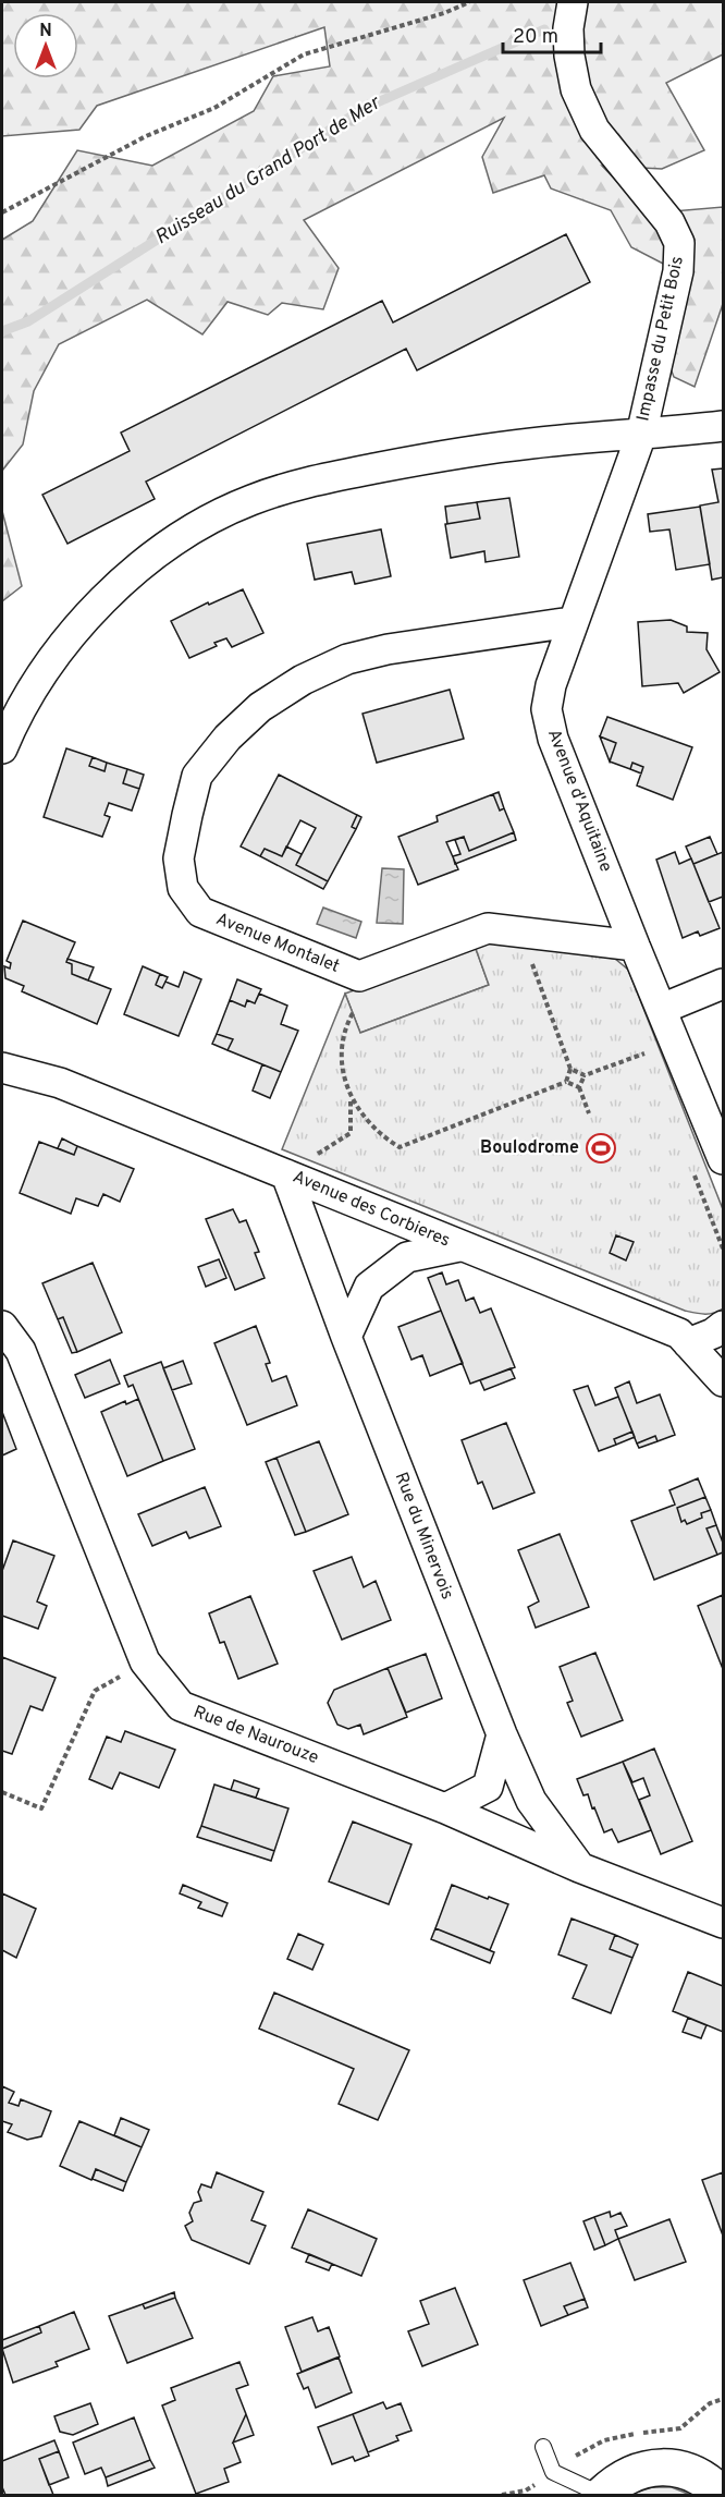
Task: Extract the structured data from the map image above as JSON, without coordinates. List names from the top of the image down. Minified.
{"streets":{"street":["Impasse du Petit Bois","Avenue d'Aquitaine","Avenue Montalet","Avenue des Corbieres","Rue du Minervois","Rue de Naurouze"]},"crossings":[["Impasse du Petit Bois","Avenue d'Aquitaine"],["Avenue d'Aquitaine","Avenue Montalet"],["Avenue des Corbieres","Rue du Minervois"],["Rue du Minervois","Rue de Naurouze"]],"water":["Ruisseau du Grand Port de Mer"],"places":{"sports":["Boulodrome"]},"scale_bar":"20 m","north":"top"}
